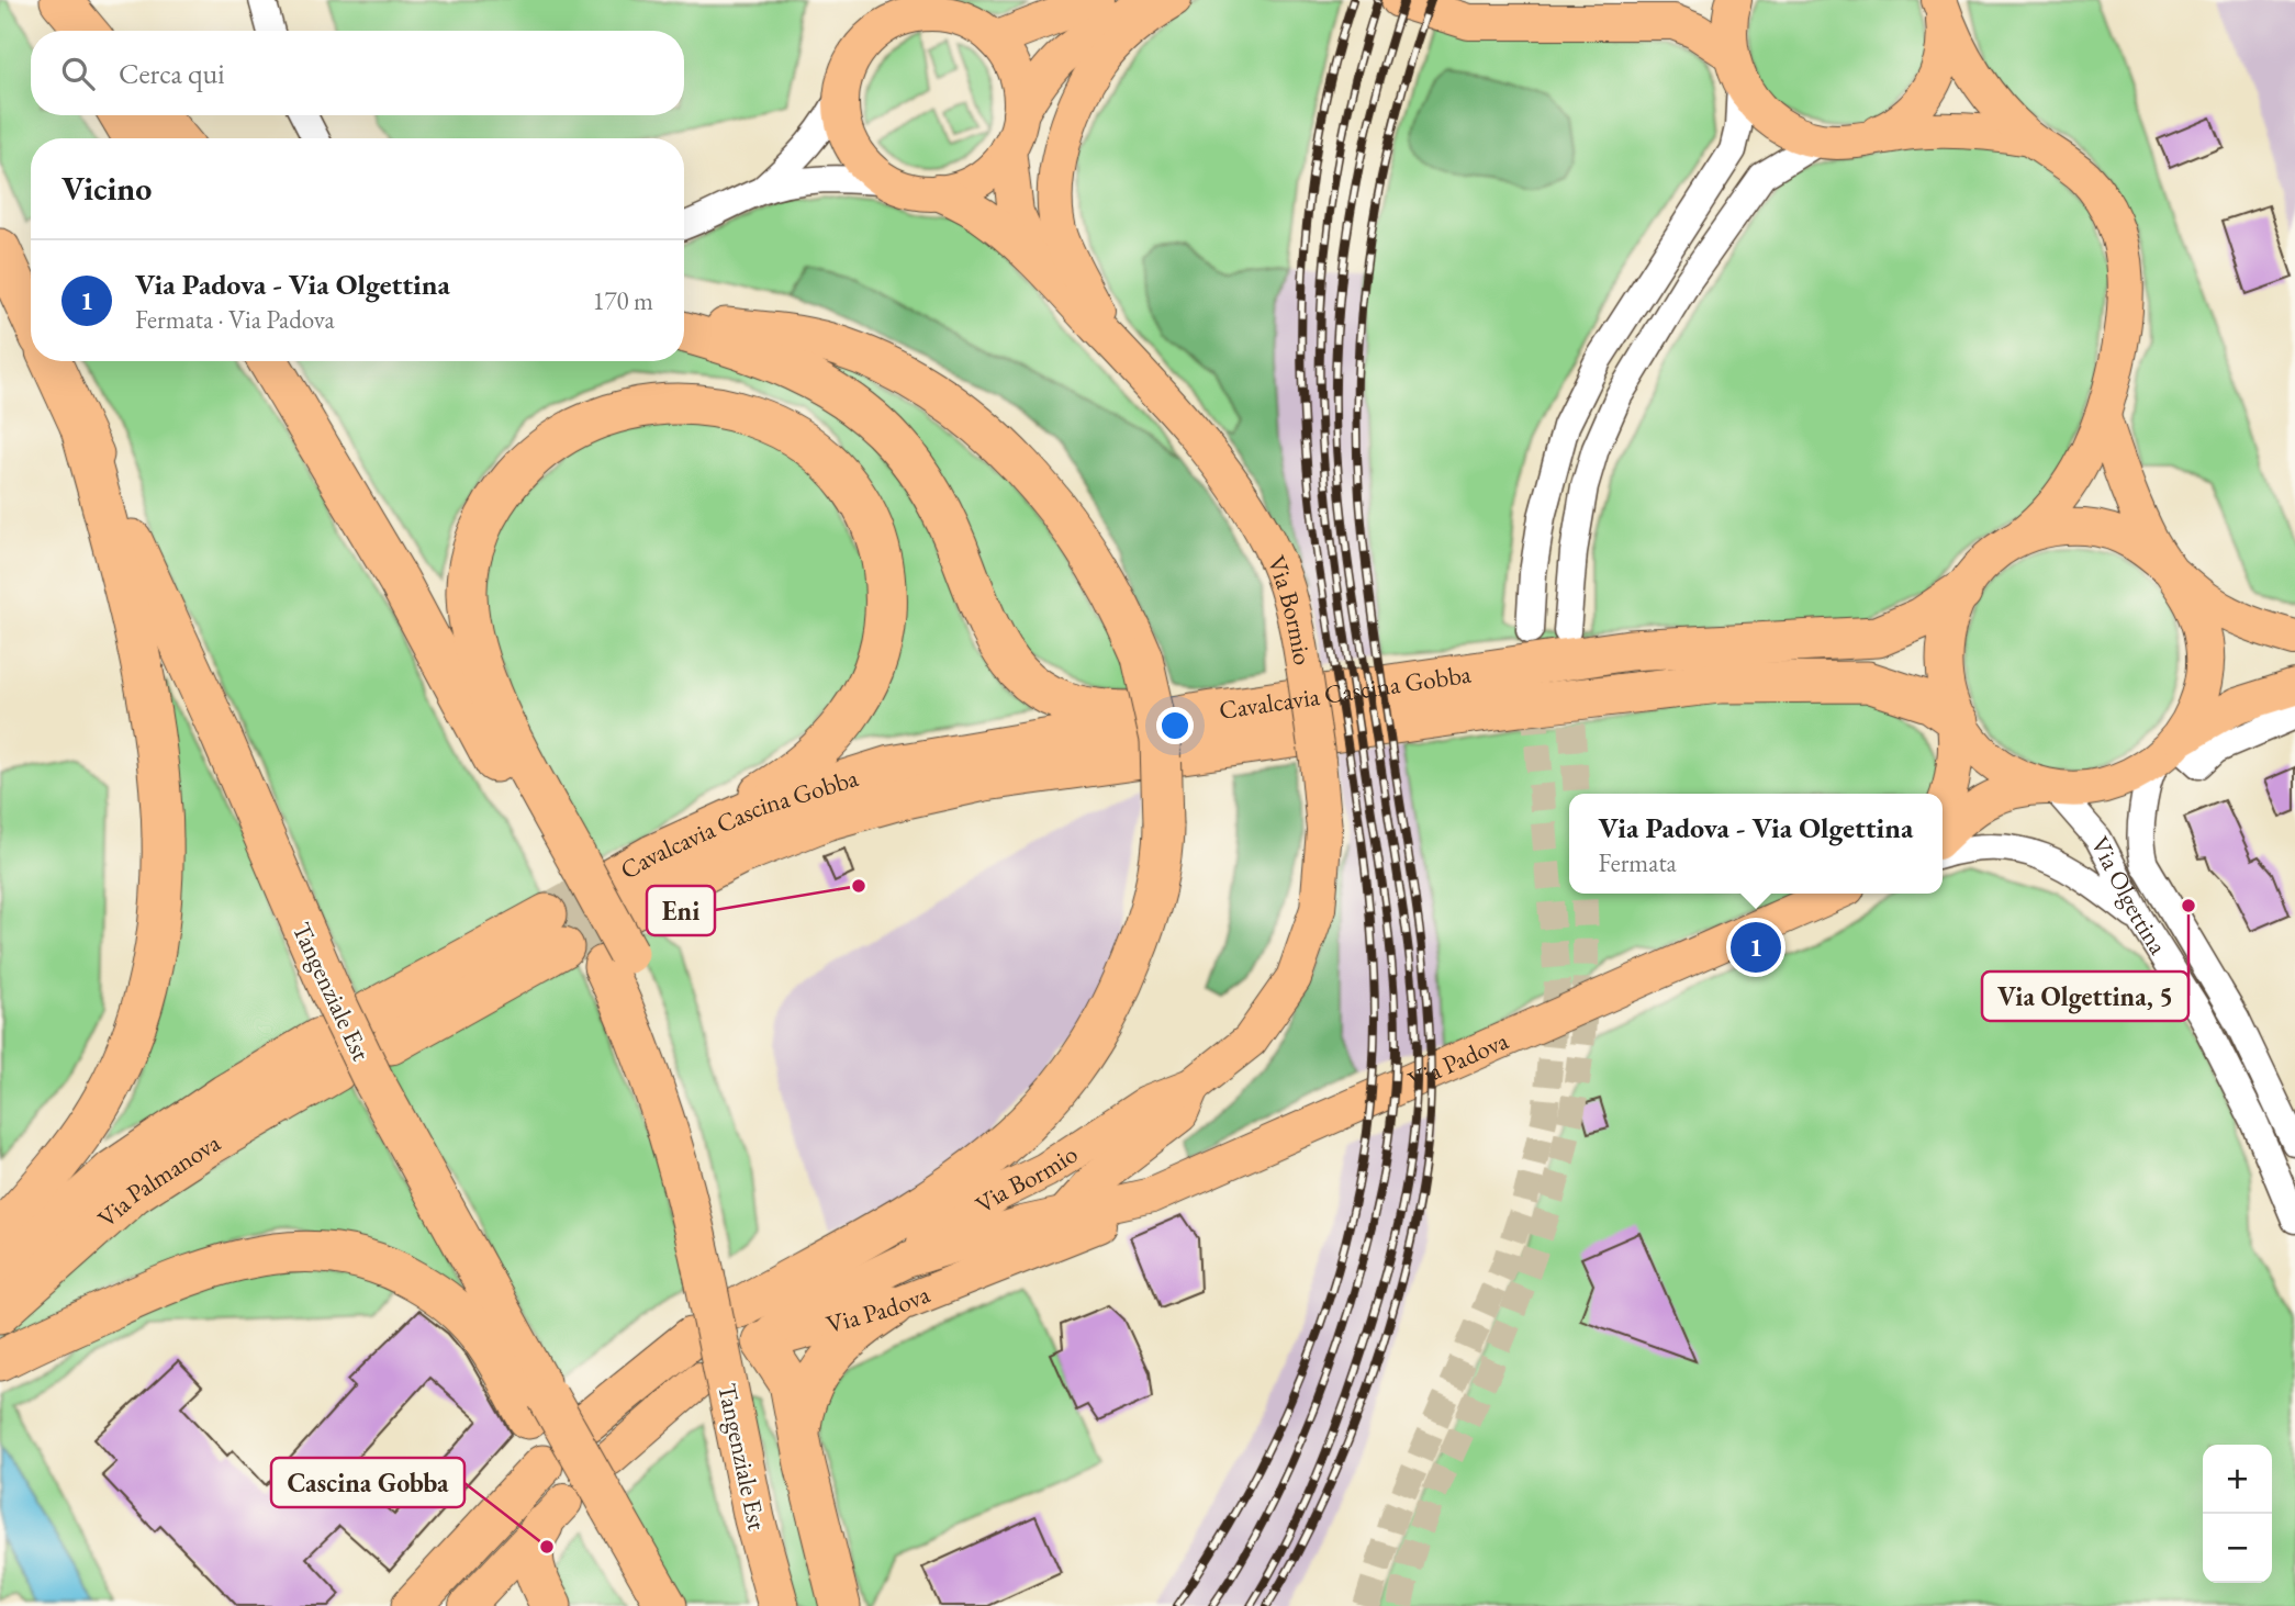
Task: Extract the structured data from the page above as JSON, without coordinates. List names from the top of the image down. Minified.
{"streets":{"highway":["Cavalcavia Cascina Gobba","Tangenziale Est","Via Palmanova"],"main road":["Via Bormio","Via Padova"],"street":["Via Olgettina"]},"crossings":[["Via Bormio","Via Padova"],["Cavalcavia Cascina Gobba","Via Olgettina"],["Cavalcavia Cascina Gobba","Tangenziale Est"],["Tangenziale Est","Via Palmanova"]],"places":["Eni","Via Olgettina, 5","Cascina Gobba"],"page":{"search":"Cerca qui","heading":"Vicino","list":[{"mark":"1","name":"Via Padova - Via Olgettina","note":"Fermata · Via Padova","value":"170 m"}],"popup":["Via Padova - Via Olgettina","Fermata"],"pins":"1","map_buttons":["+","−"]}}
